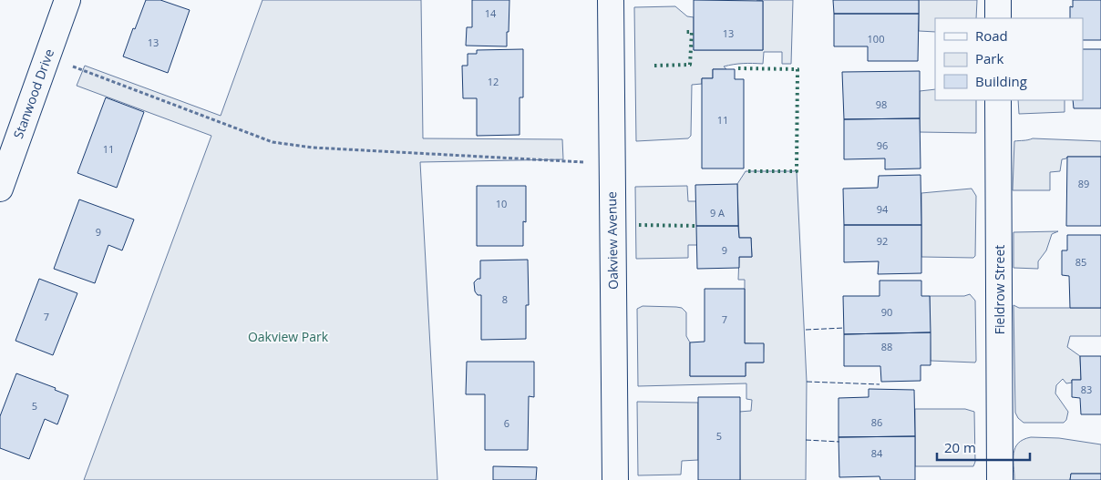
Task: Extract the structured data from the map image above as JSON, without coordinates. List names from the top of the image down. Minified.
{"streets":{"street":["Stanwood Drive","Oakview Avenue","Fieldrow Street"]},"parks":["Oakview Park"],"house_numbers":["14","13","100","13","12","98","11","96","11","89","10","94","9 A","9","92","9","85","8","90","7","7","88","83","5","86","6","5","84"],"legend":["Road","Park","Building"],"scale_bar":"20 m"}
